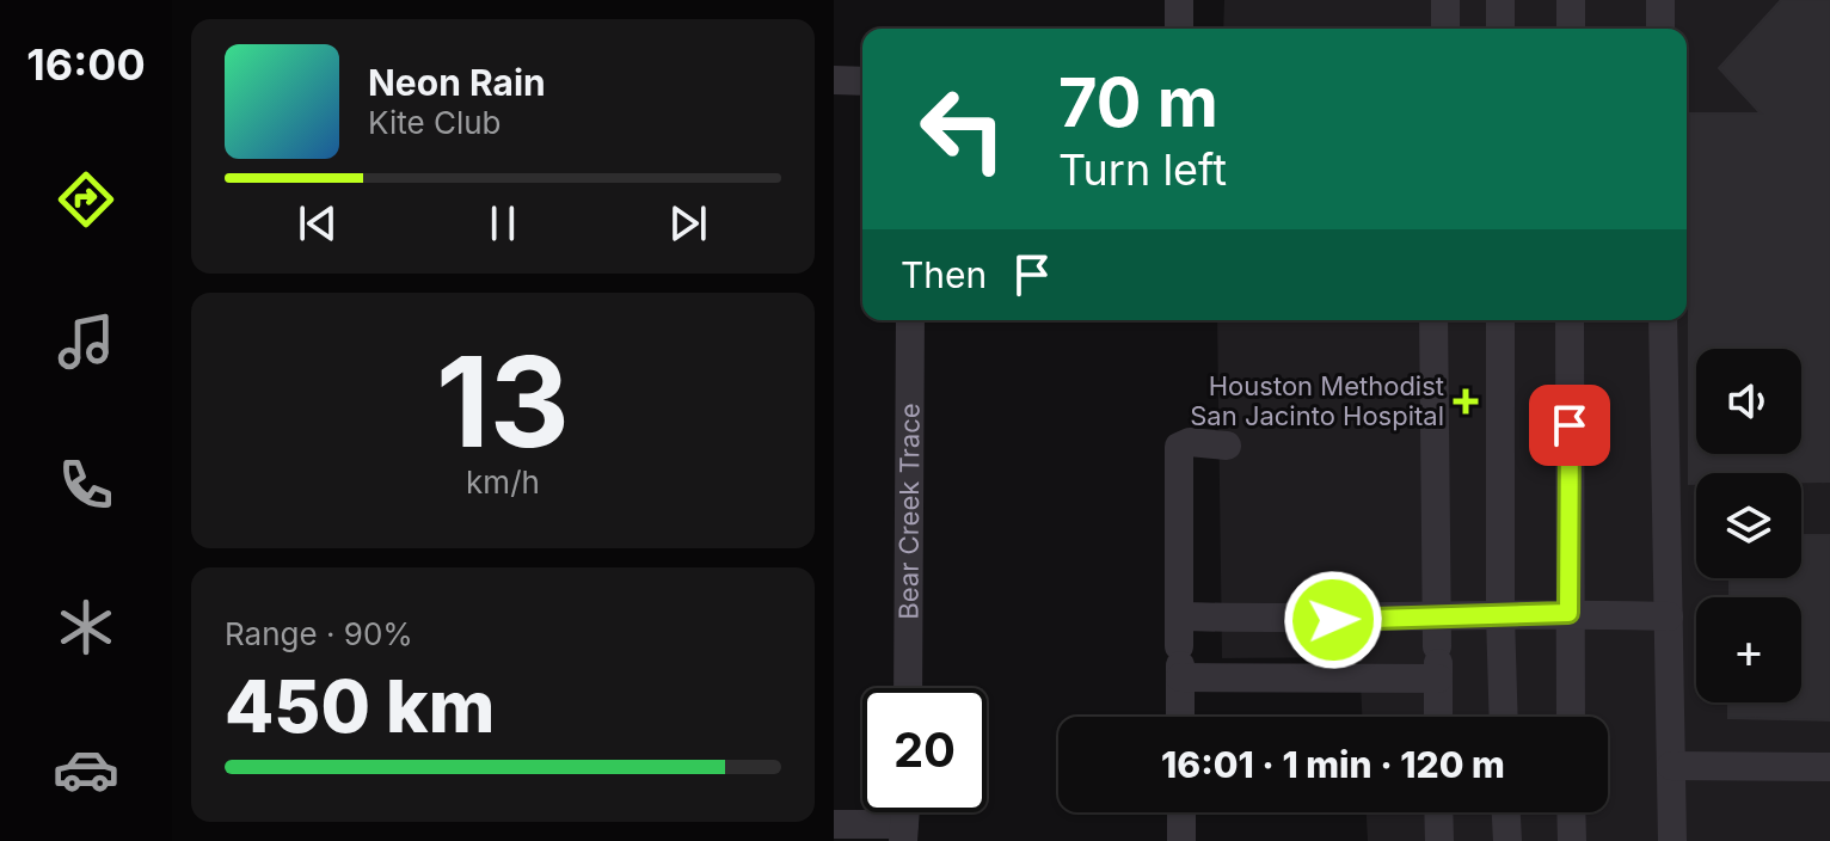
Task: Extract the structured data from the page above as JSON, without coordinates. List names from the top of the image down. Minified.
{"streets":{"street":["Bear Creek Trace"]},"places":{"health":["Houston Methodist San Jacinto Hospital"]},"page":{"tabs":"16:00","turn":["70 m","Turn left"],"song":["Neon Rain","Kite Club"],"then":"Then","tile":[["13","km/h"],["Range · 90%","450 km"]],"map_buttons":"+","limit":"20","trip":"16:01 · 1 min · 120 m"}}
